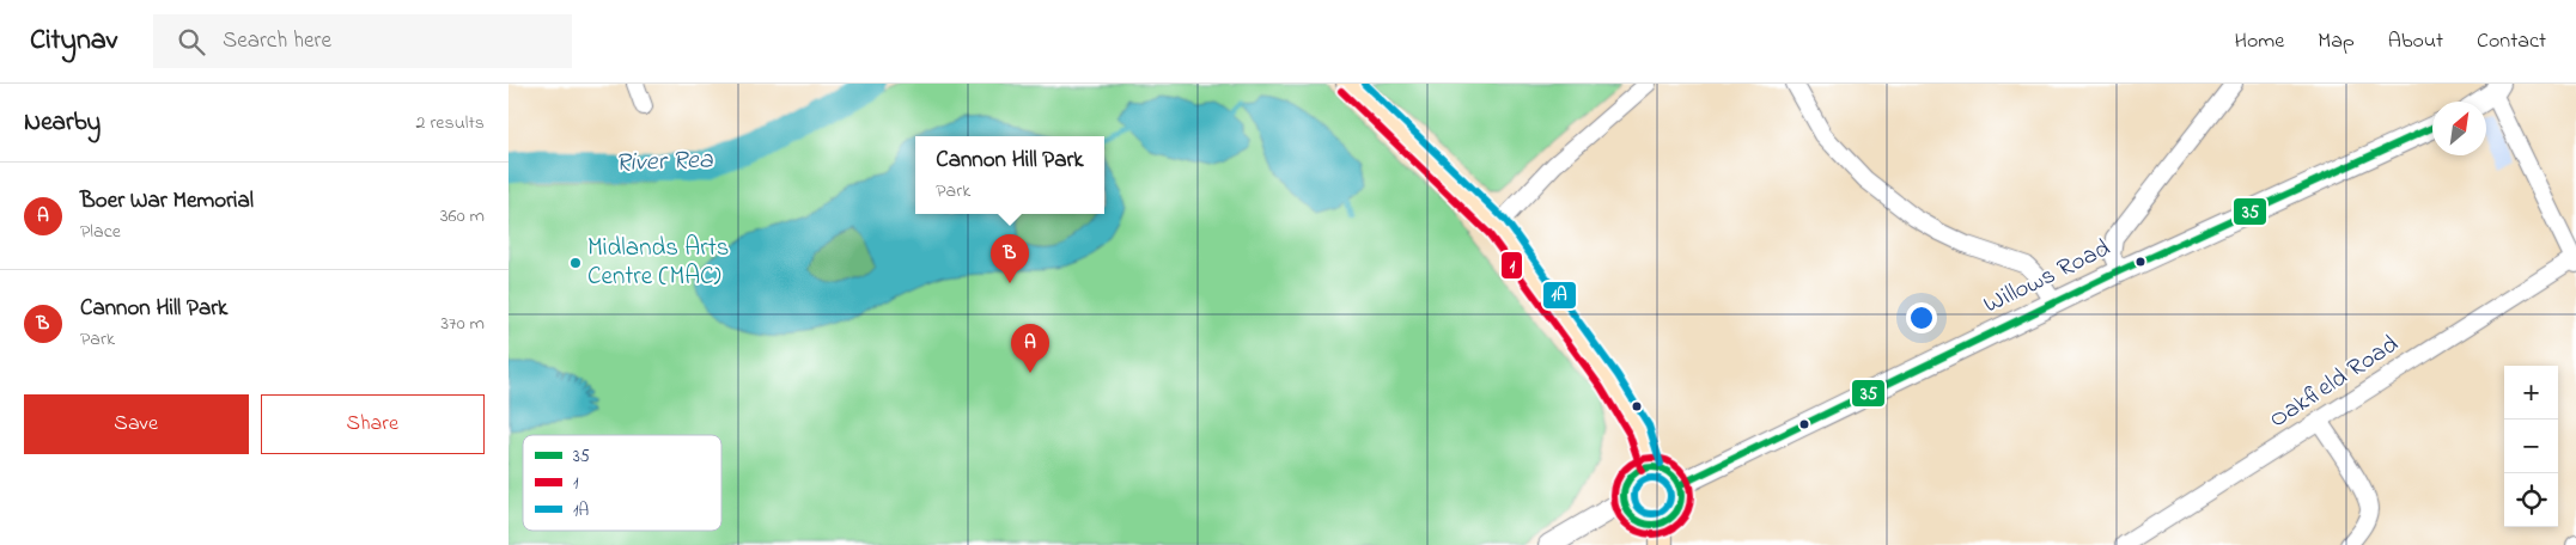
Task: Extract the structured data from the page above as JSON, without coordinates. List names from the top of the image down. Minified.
{"streets":{"street":["Willows Road","Oakfield Road"]},"water":["River Rea"],"places":["Midlands Arts Centre (MAC)"],"lines":["transit line 1A","transit line 1","transit line 35"],"legend":["35","1","1A"],"north":"top right","page":{"header":"Citynav","search":"Search here","nav":["Home","Map","About","Contact"],"heading":["Nearby","2 results"],"popup":["Cannon Hill Park","Park"],"list":[{"mark":"A","name":"Boer War Memorial","note":"Place","value":"360 m"},{"mark":"B","name":"Cannon Hill Park","note":"Park","value":"370 m"}],"pins":["B","A"],"map_buttons":["+","−"],"buttons":["Save","Share"]}}
